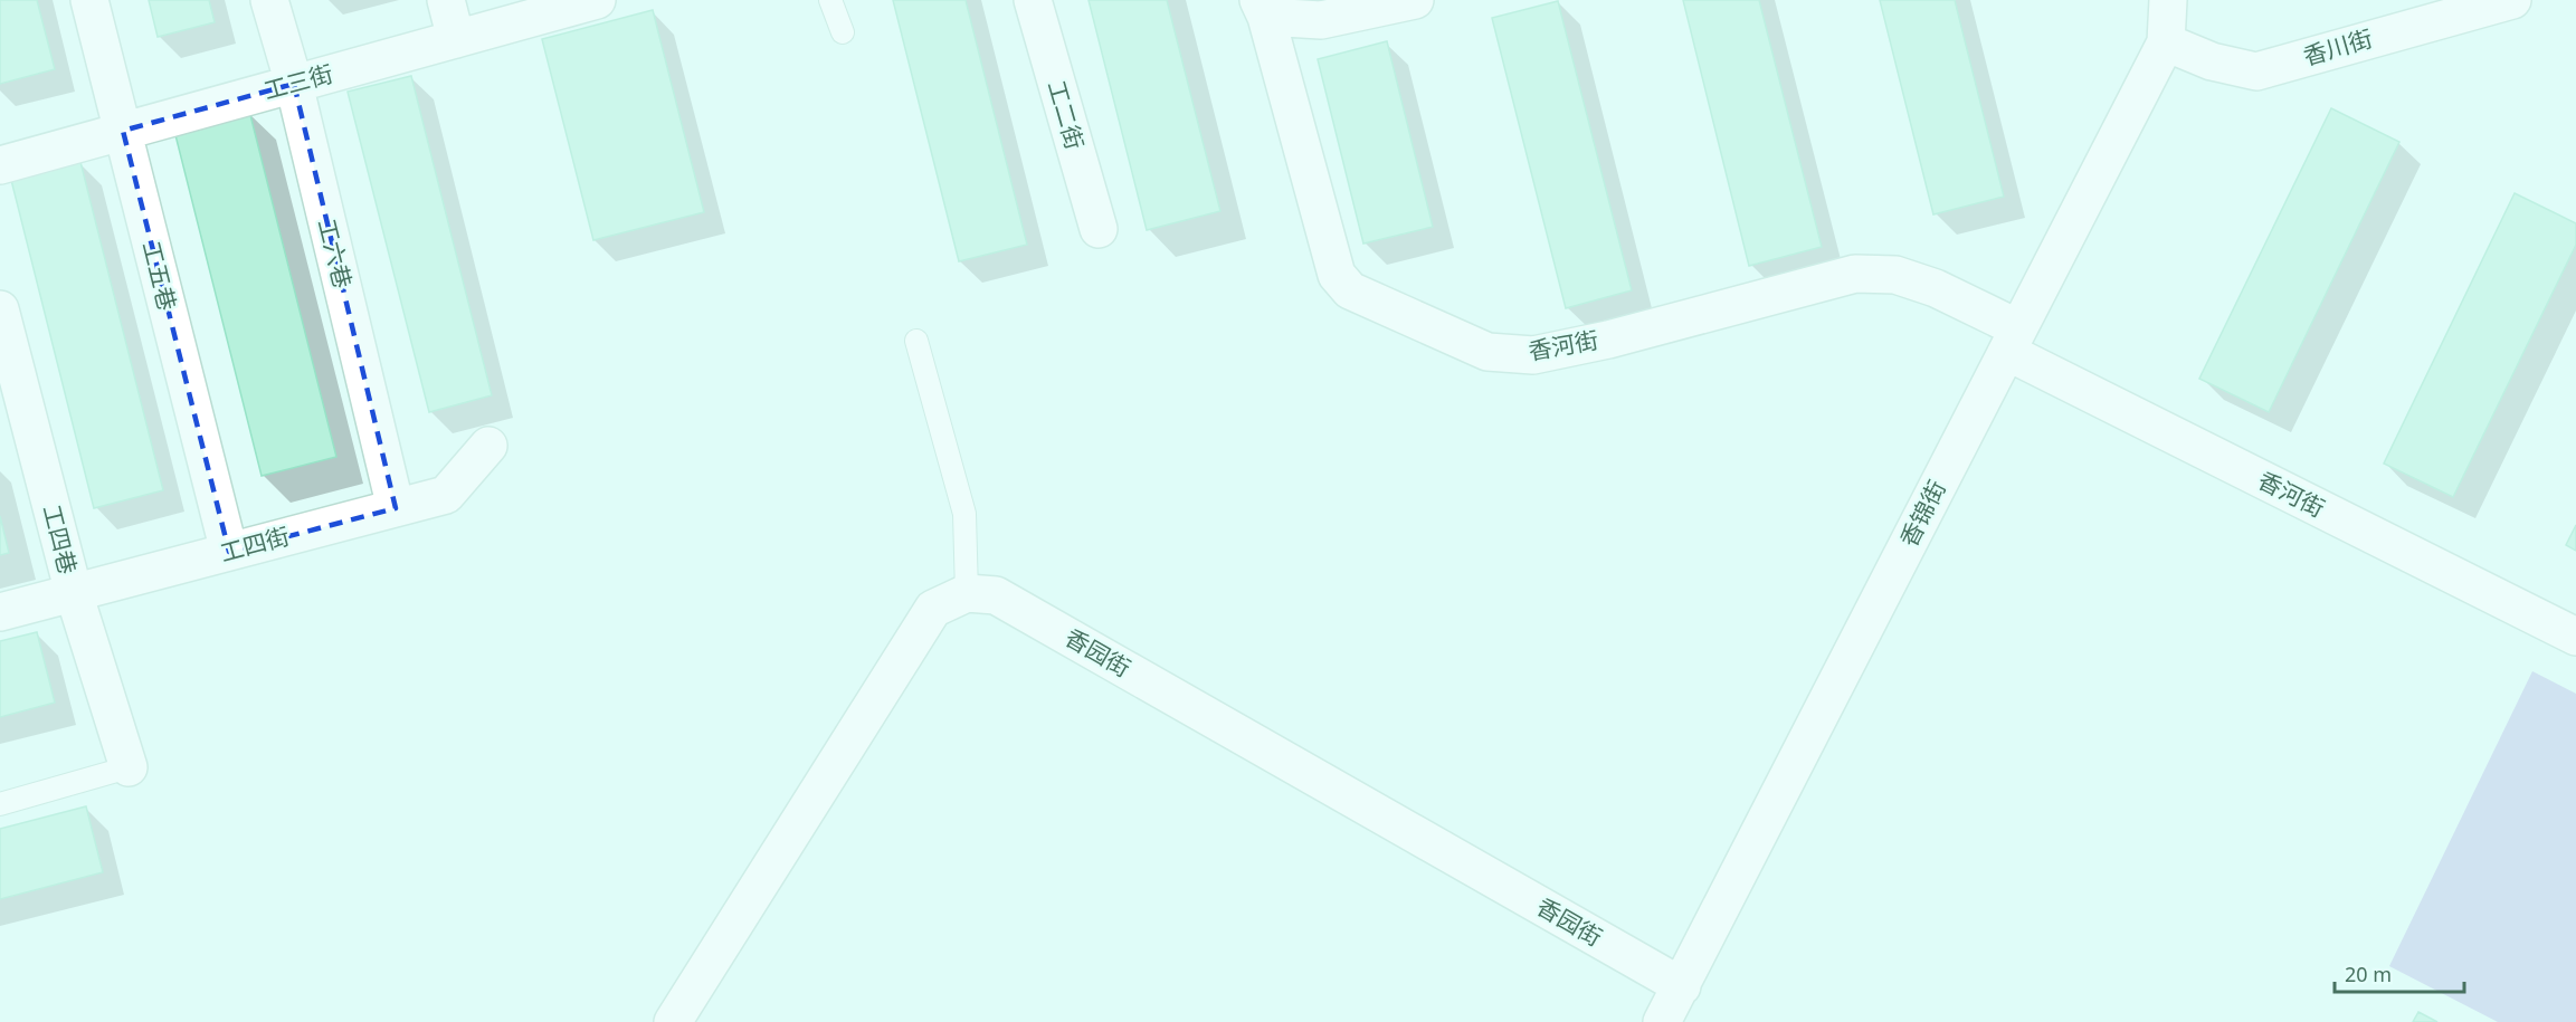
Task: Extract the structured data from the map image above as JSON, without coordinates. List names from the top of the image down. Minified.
{"streets":{"street":["香川街","工三街","工二街","工六巷","工五巷","香河街","香锦街","工四巷","工四街","香园街"]},"crossings":[["香川街","香锦街"],["工三街","工六巷"],["工三街","工五巷"],["工六巷","工四街"],["工五巷","工四街"],["香河街","香锦街"],["香锦街","香园街"],["工四巷","工四街"]],"scale_bar":"20 m"}
